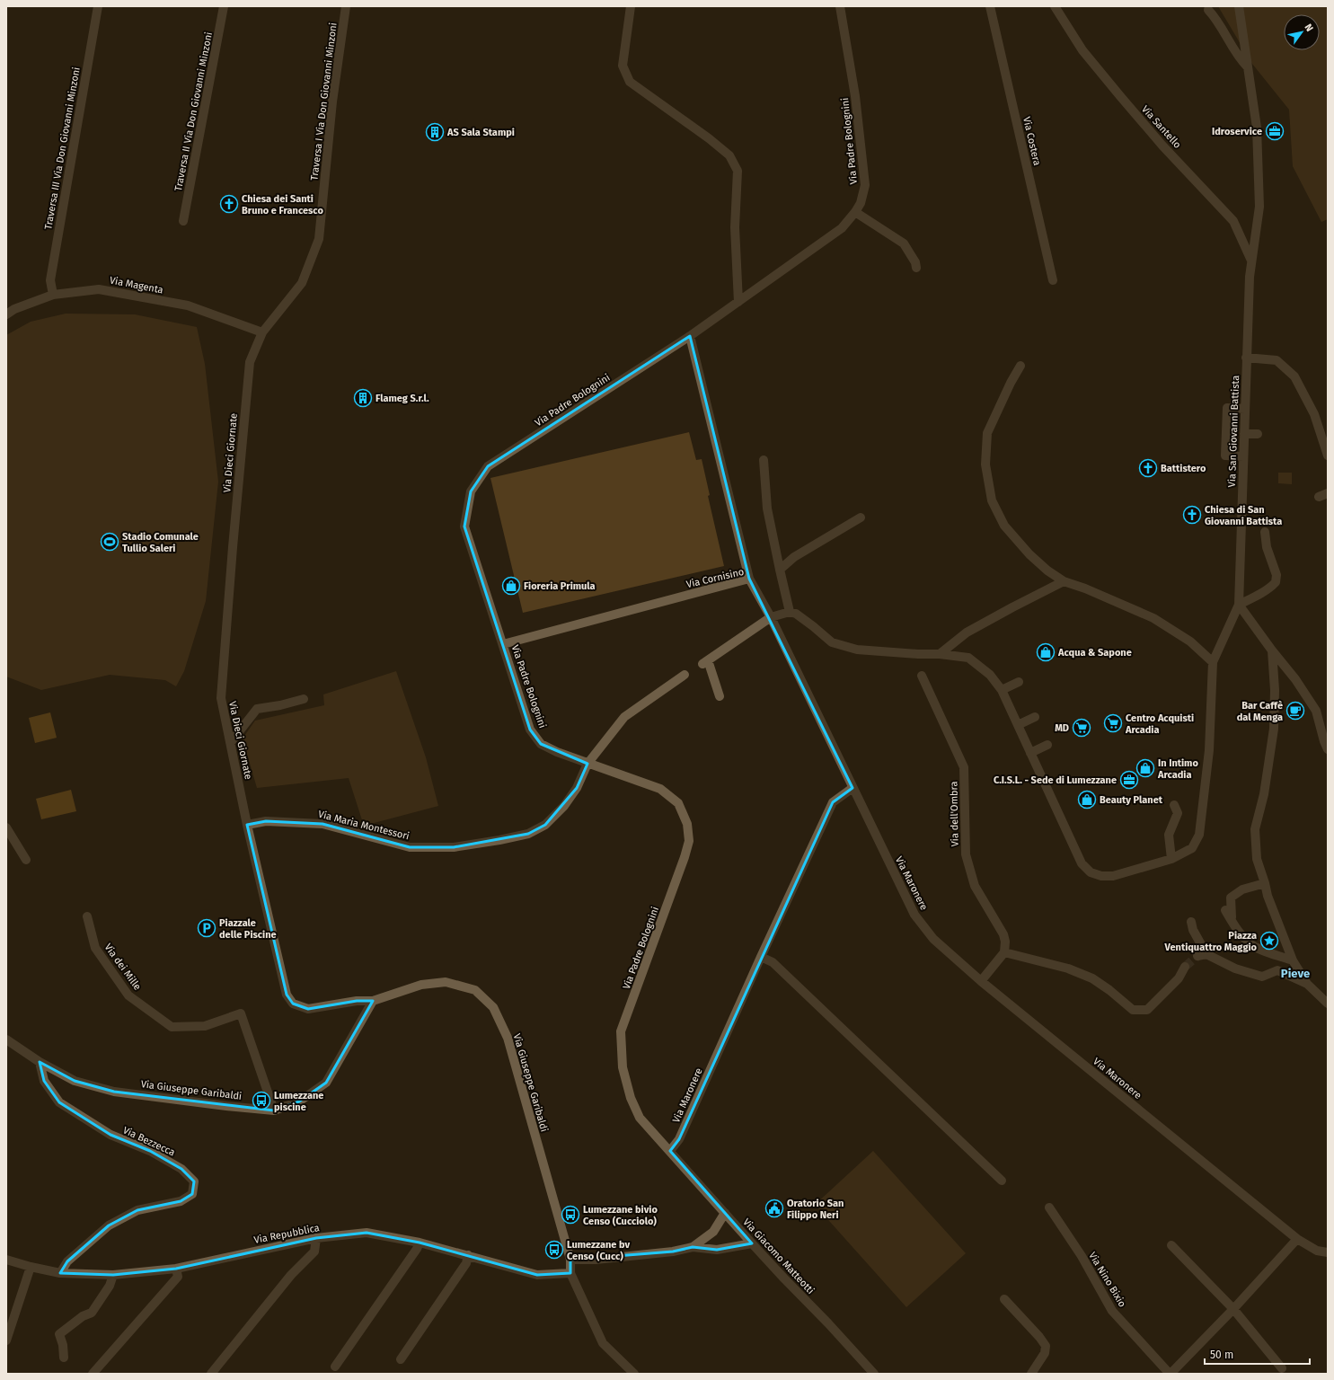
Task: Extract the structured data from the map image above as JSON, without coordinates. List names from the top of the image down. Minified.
{"streets":{"street":["Traversa I Via Don Giovanni Minzoni","Traversa II Via Don Giovanni Minzoni","Via Santello","Via Padre Bolognini","Via Costera","Traversa III Via Don Giovanni Minzoni","Via Magenta","Via San Giovanni Battista","Via Dieci Giornate","Via Cornisino","Via dell'Ombra","Via Maria Montessori","Via Maronere","Via dei Mille","Via Giuseppe Garibaldi","Via Bezzecca","Via Repubblica","Via Giacomo Matteotti","Via Nino Bixio"]},"crossings":[["Traversa I Via Don Giovanni Minzoni","Via Magenta"],["Traversa I Via Don Giovanni Minzoni","Via Dieci Giornate"],["Via Santello","Via San Giovanni Battista"],["Via Padre Bolognini","Via Cornisino"],["Via Padre Bolognini","Via Maria Montessori"],["Via Padre Bolognini","Via Maronere"],["Via Padre Bolognini","Via Giacomo Matteotti"],["Traversa III Via Don Giovanni Minzoni","Via Magenta"],["Via Magenta","Via Dieci Giornate"],["Via Dieci Giornate","Via Maria Montessori"],["Via Dieci Giornate","Via Giuseppe Garibaldi"],["Via Cornisino","Via Maronere"],["Via Maronere","Via Giacomo Matteotti"],["Via Maronere","Via Nino Bixio"],["Via dei Mille","Via Giuseppe Garibaldi"],["Via Giuseppe Garibaldi","Via Bezzecca"],["Via Giuseppe Garibaldi","Via Repubblica"],["Via Bezzecca","Via Repubblica"]],"districts":["Pieve"],"places":{"office":["Idroservice","C.I.S.L. - Sede di Lumezzane"],"building":["AS Sala Stampi","Flameg S.r.l."],"church":["Chiesa dei Santi Bruno e Francesco","Battistero","Chiesa di San Giovanni Battista"],"sports":["Stadio Comunale Tullio Saleri"],"shop":["Fioreria Primula","Acqua & Sapone","In Intimo Arcadia","Beauty Planet"],"cafe":["Bar Caffè dal Menga"],"supermarket":["Centro Acquisti Arcadia","MD"],"parking":["Piazzale delle Piscine"],"place":["Piazza Ventiquattro Maggio"],"bus stop":["Lumezzane piscine","Lumezzane bivio Censo (Cucciolo)","Lumezzane bv Censo (Cucc)"],"public building":["Oratorio San Filippo Neri"]},"scale_bar":"50 m","north":"top right"}
